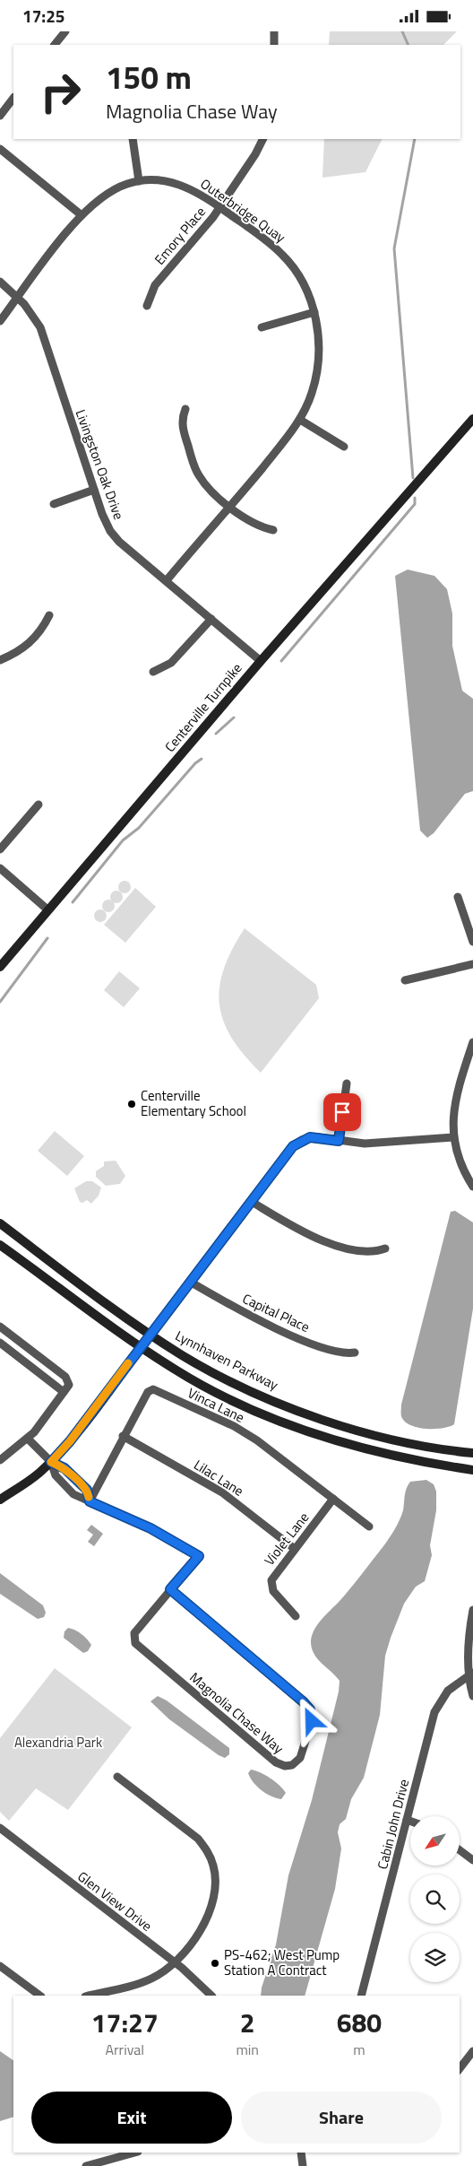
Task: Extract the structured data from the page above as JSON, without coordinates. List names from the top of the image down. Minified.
{"streets":{"main road":["Centerville Turnpike","Lynnhaven Parkway"],"street":["Outerbridge Quay","Emory Place","Livingston Oak Drive","Capital Place","Vinca Lane","Lilac Lane","Violet Lane","Magnolia Chase Way","Cabin John Drive","Glen View Drive"]},"crossings":[["Outerbridge Quay","Emory Place"],["Outerbridge Quay","Livingston Oak Drive"],["Livingston Oak Drive","Centerville Turnpike"],["Vinca Lane","Lilac Lane"],["Vinca Lane","Violet Lane"],["Vinca Lane","Magnolia Chase Way"],["Lilac Lane","Violet Lane"]],"parks":["Alexandria Park"],"places":["Centerville Elementary School","PS-462; West Pump Station A Contract"],"north":"bottom left","page":{"status":"17:25","turn":["150 m","Magnolia Chase Way"],"eta":["17:27","Arrival","2","min","680","m"],"buttons":["Exit","Share"]}}
